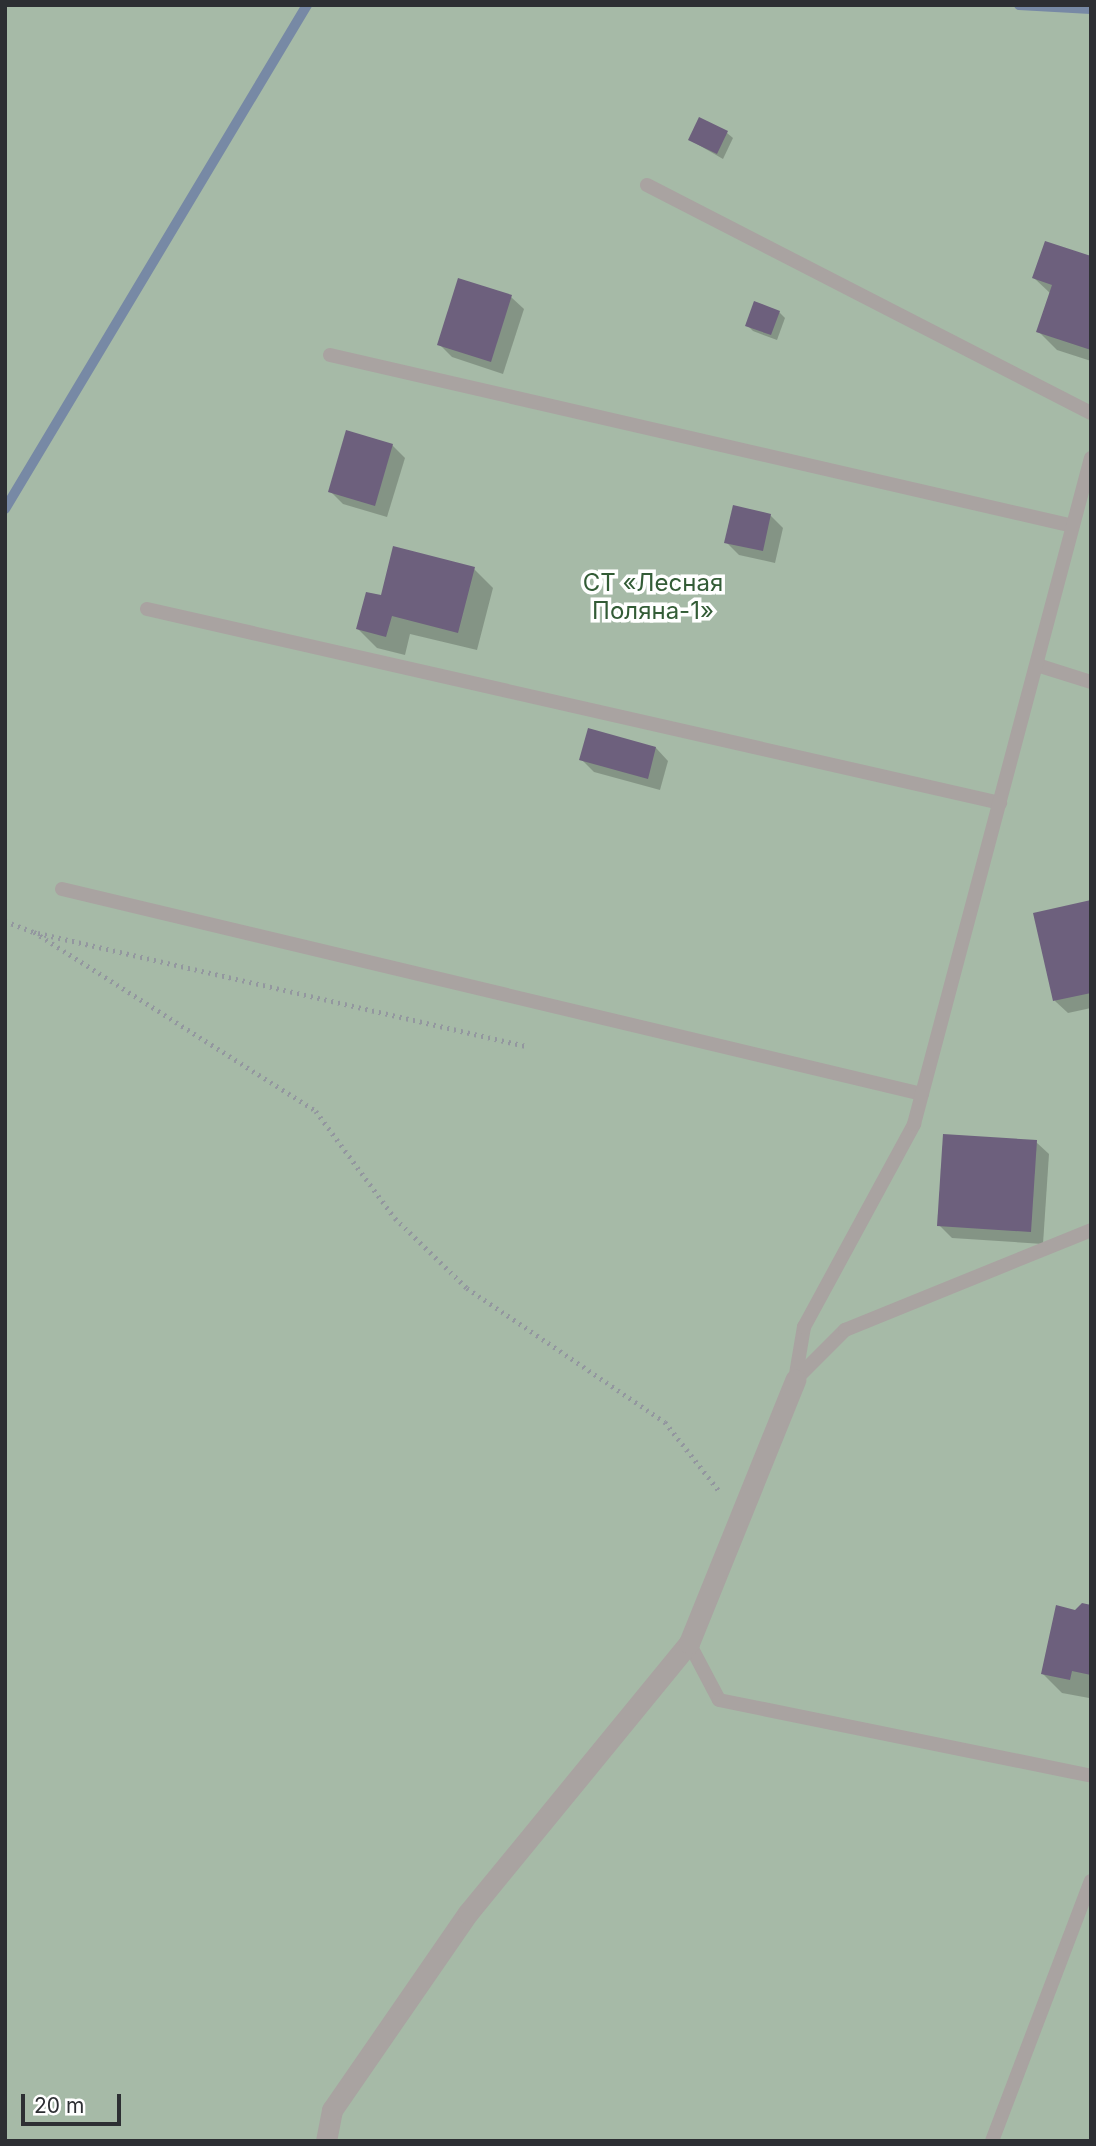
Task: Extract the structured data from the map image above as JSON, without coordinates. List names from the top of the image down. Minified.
{"parks":["СТ «Лесная Поляна-1»"],"scale_bar":"20 m"}
